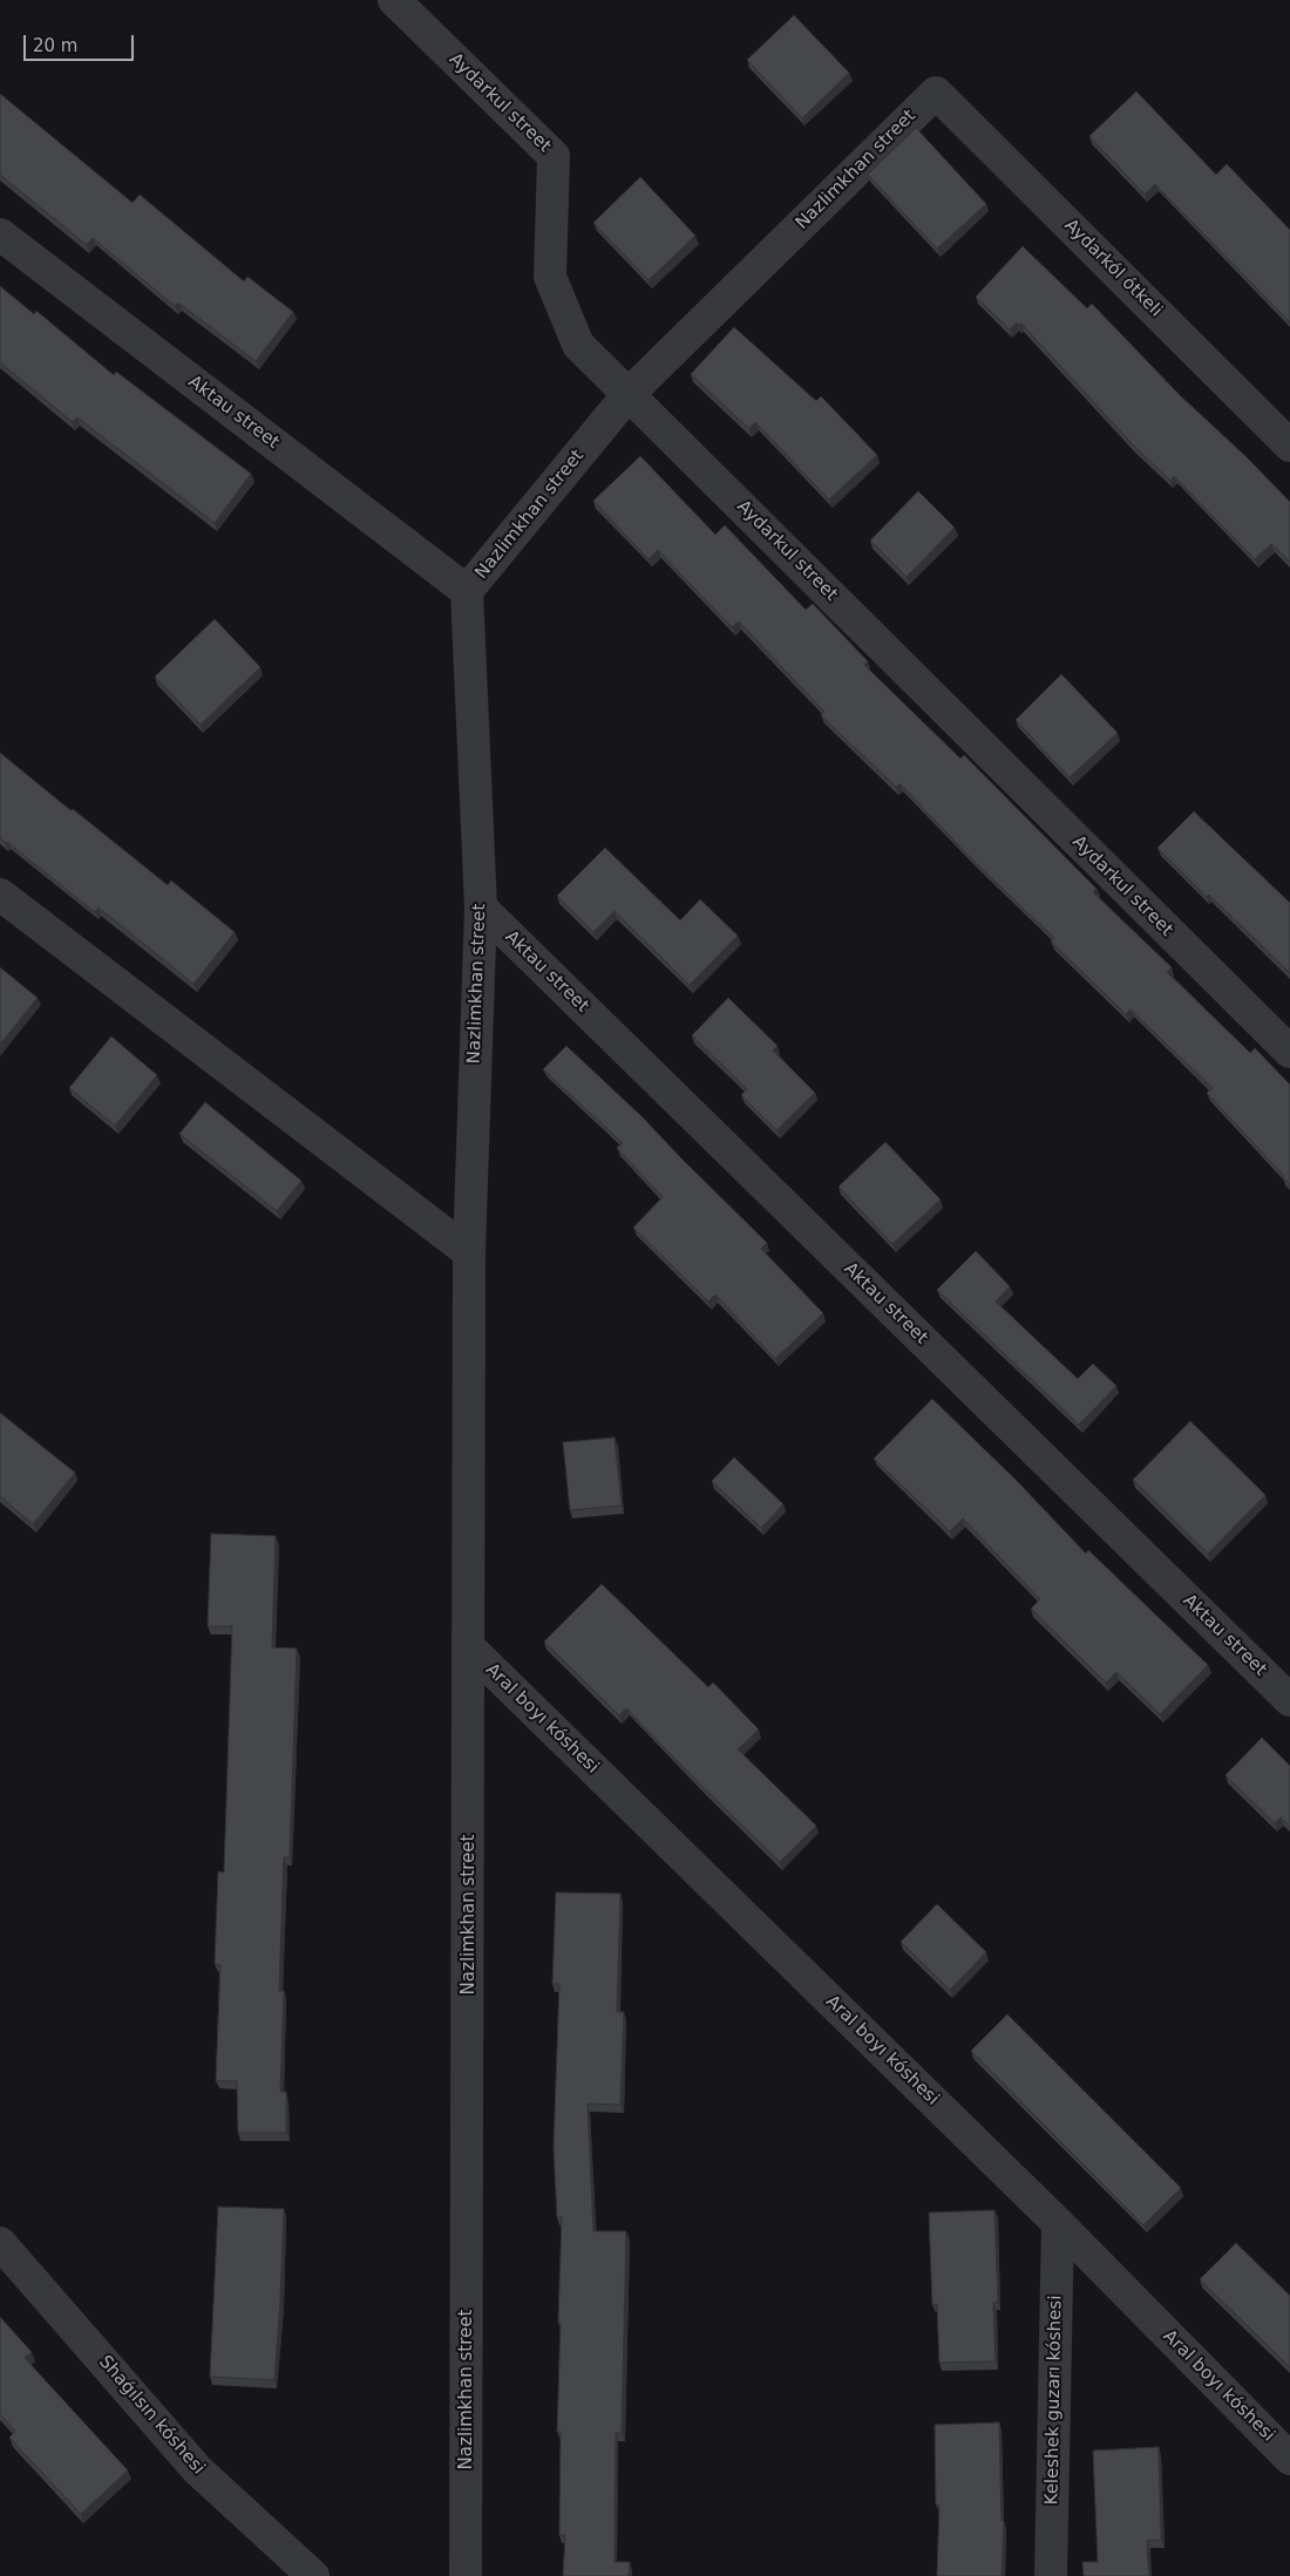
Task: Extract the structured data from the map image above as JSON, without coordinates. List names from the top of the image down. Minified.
{"streets":{"street":["Aydarkul street","Nazlimkhan street","Aydarkól ótkeli","Aktau street","Aral boyı kóshesi","Keleshek guzarı kóshesi","Shaǵılsın kóshesi"]},"crossings":[["Aydarkul street","Nazlimkhan street"],["Nazlimkhan street","Aydarkól ótkeli"],["Nazlimkhan street","Aktau street"],["Nazlimkhan street","Aral boyı kóshesi"],["Aral boyı kóshesi","Keleshek guzarı kóshesi"]],"scale_bar":"20 m"}
